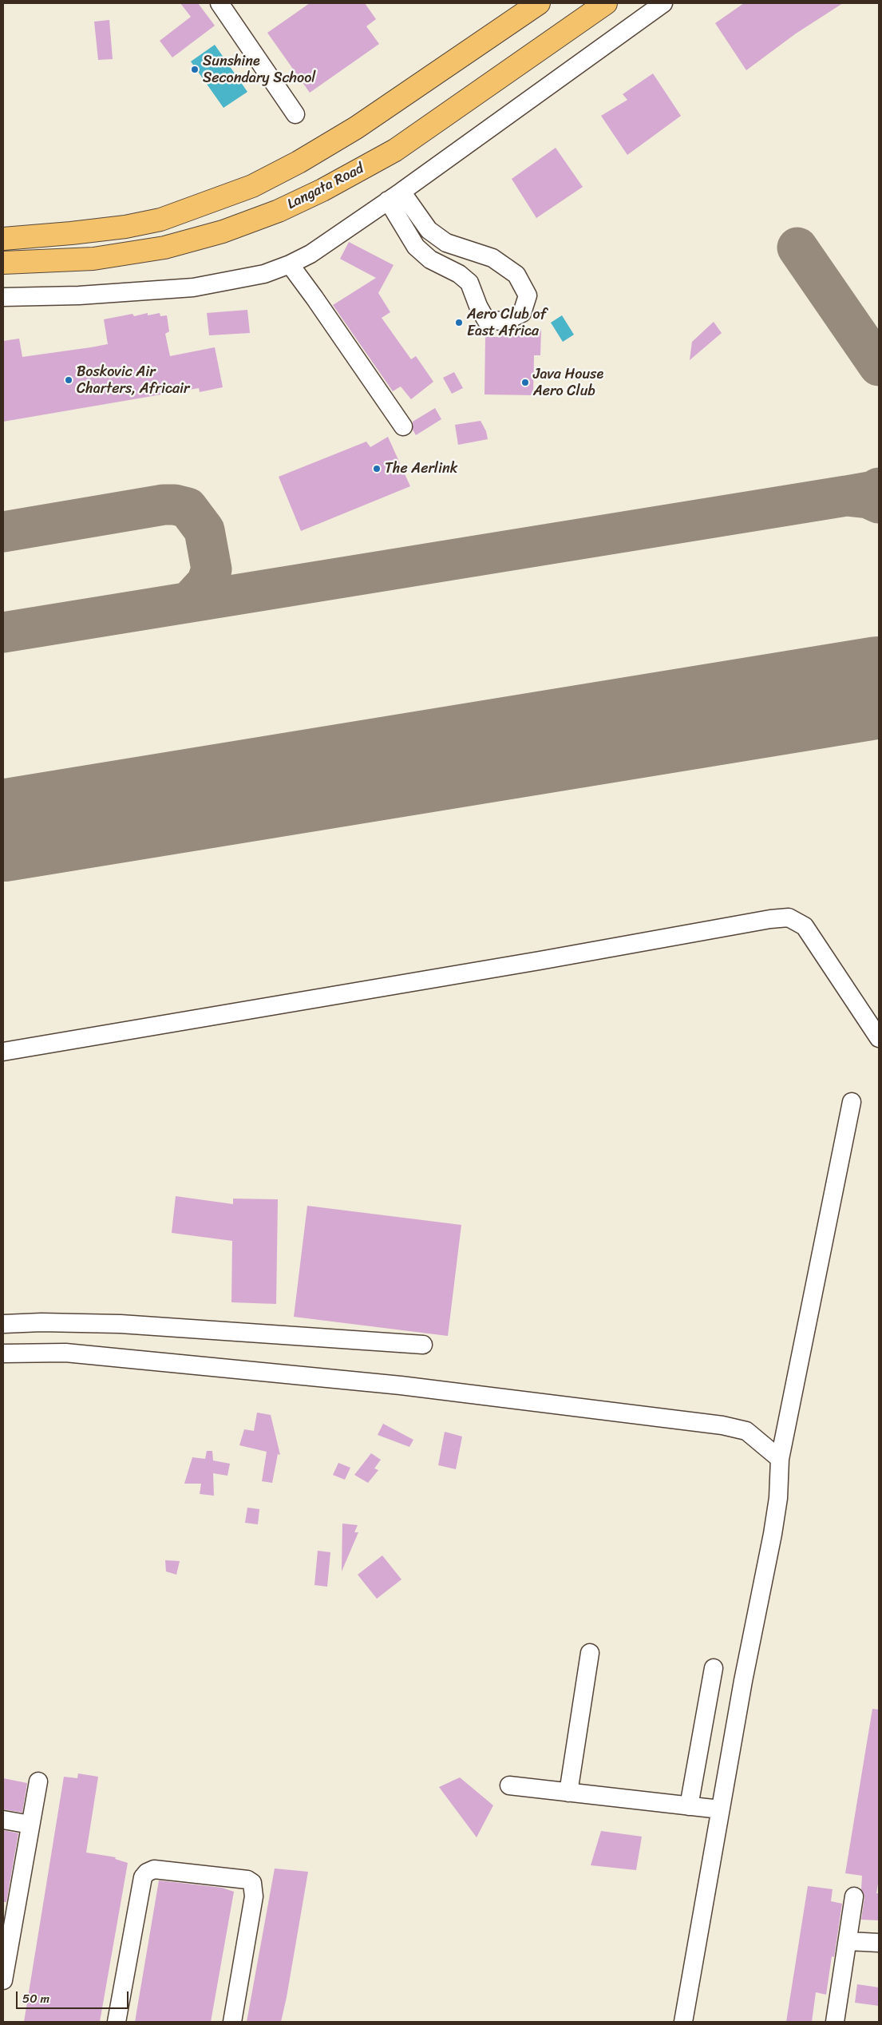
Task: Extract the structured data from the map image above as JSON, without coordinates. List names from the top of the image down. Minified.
{"streets":{"main road":["Langata Road"]},"places":["Sunshine Secondary School","Aero Club of East Africa","Boskovic Air Charters, Africair","Java House Aero Club","The Aerlink"],"scale_bar":"50 m"}
